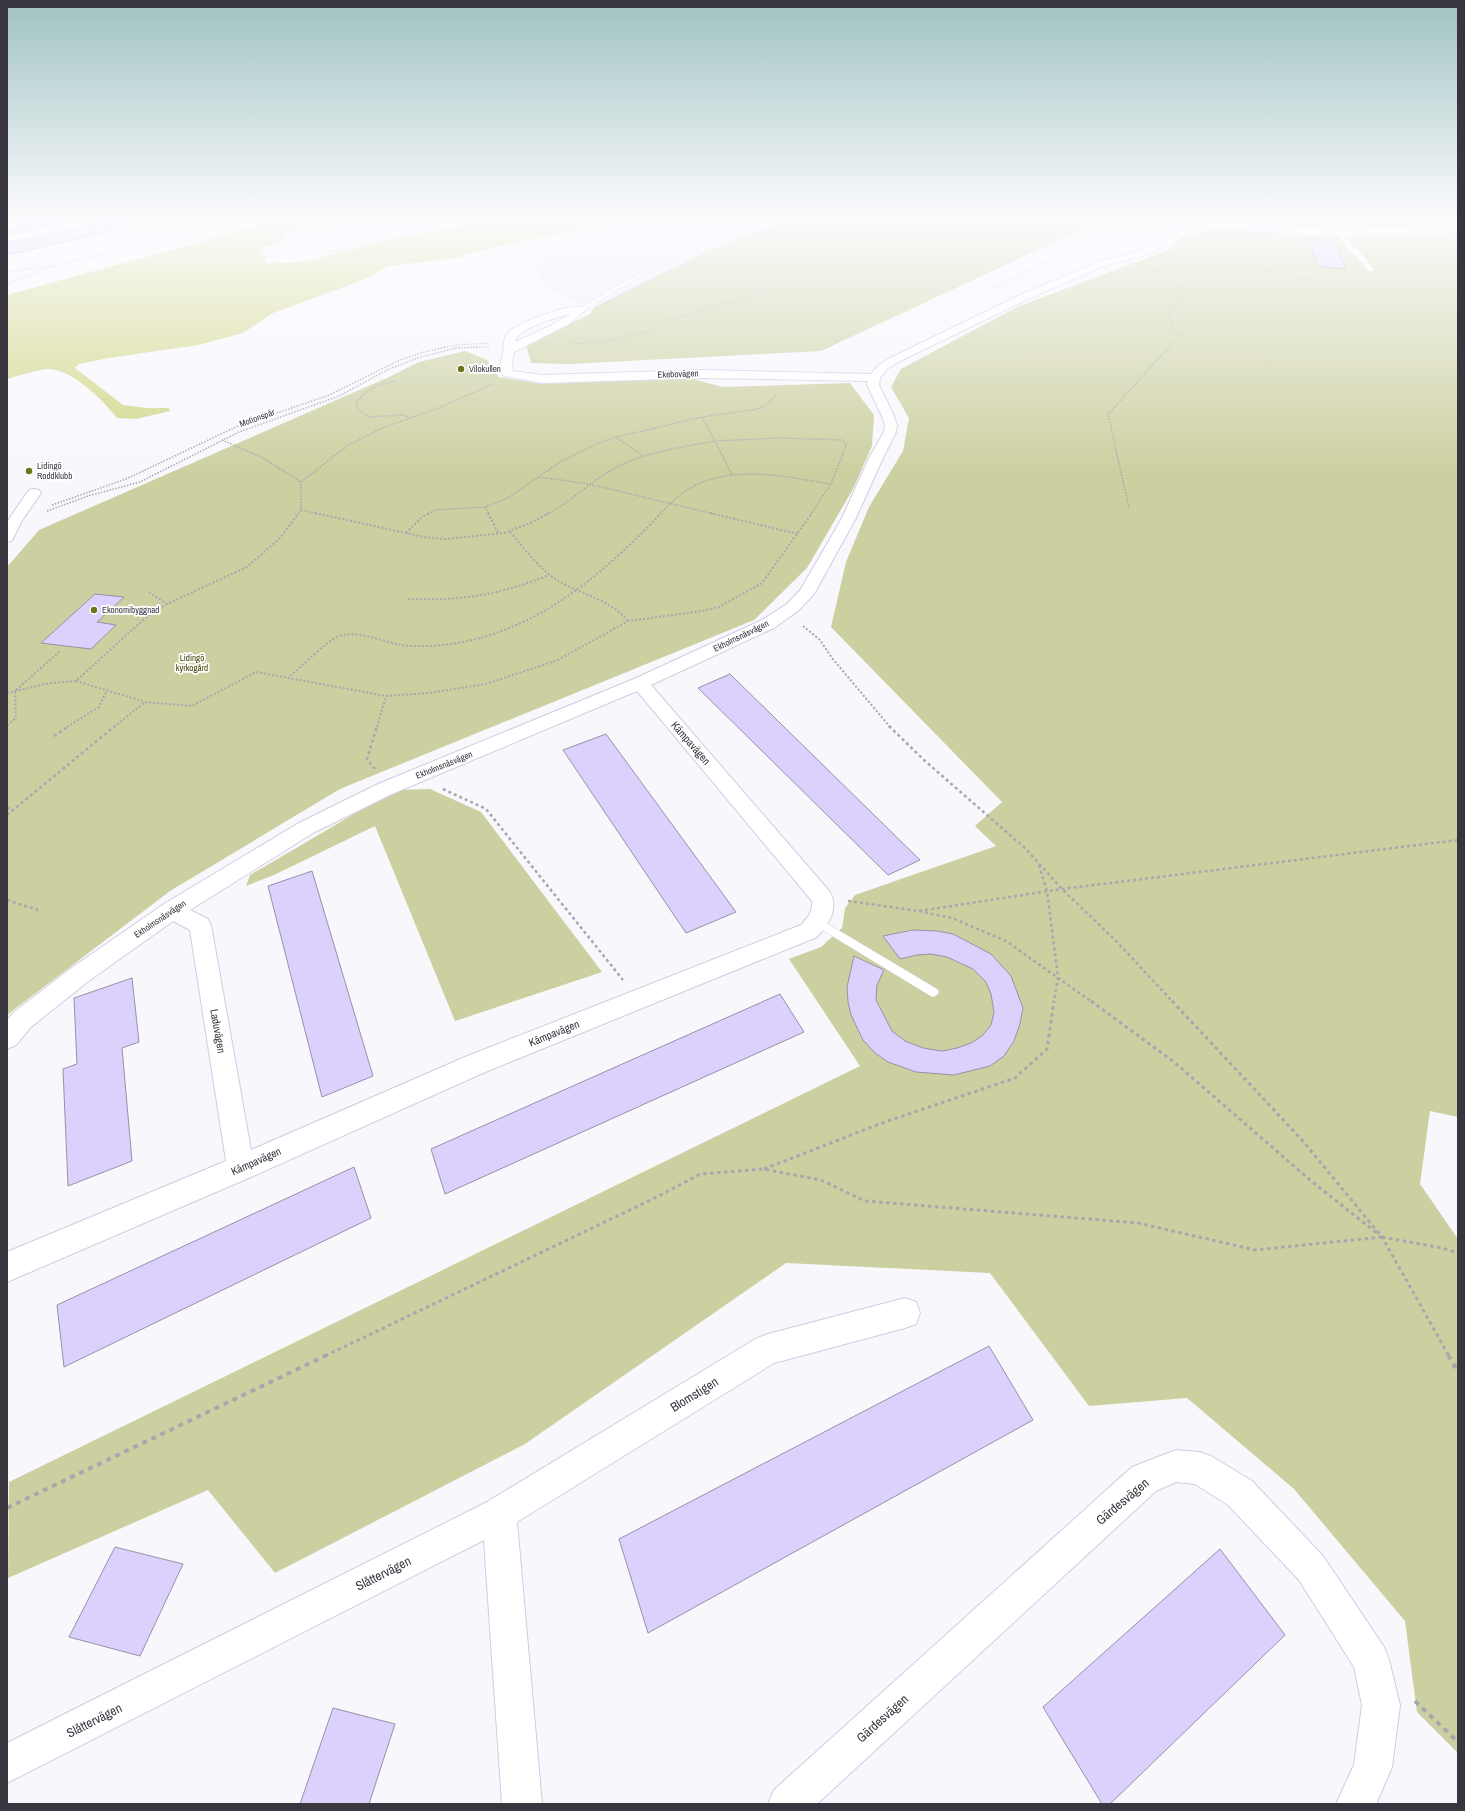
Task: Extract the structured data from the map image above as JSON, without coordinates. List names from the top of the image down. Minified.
{"streets":{"street":["Ekebovägen","Ekholmsnäsvägen","Kämpavägen","Laduvägen","Blomstigen","Gärdesvägen","Slåttervägen"],"path":["Motionspår"]},"crossings":[["Ekebovägen","Ekholmsnäsvägen"],["Ekholmsnäsvägen","Kämpavägen"],["Ekholmsnäsvägen","Laduvägen"],["Kämpavägen","Laduvägen"],["Blomstigen","Slåttervägen"]],"parks":["Lidingö kyrkogård"],"places":["Vilokullen","Lidingö Roddklubb","Ekonomibyggnad"]}
